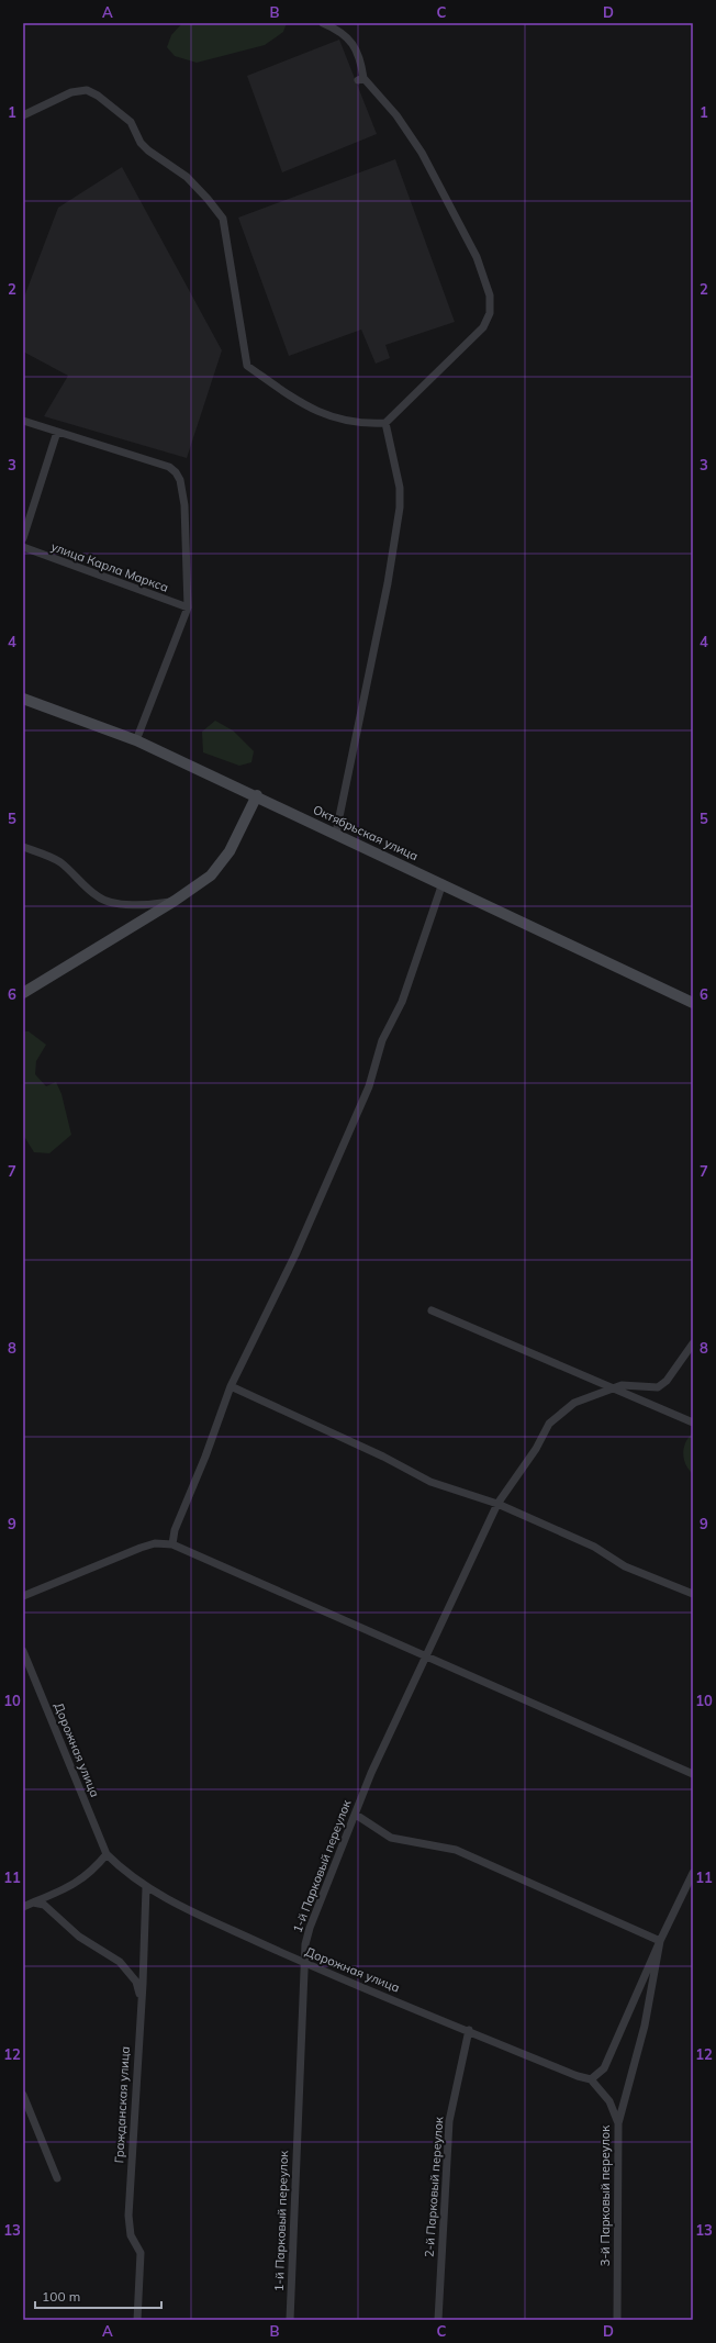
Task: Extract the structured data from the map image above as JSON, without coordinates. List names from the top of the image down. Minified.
{"streets":{"street":["улица Карла Маркса","Октябрьская улица","Дорожная улица","1-й Парковый переулок","Гражданская улица","2-й Парковый переулок","3-й Парковый переулок"]},"crossings":[["Дорожная улица","1-й Парковый переулок"],["Дорожная улица","Гражданская улица"],["Дорожная улица","2-й Парковый переулок"],["Дорожная улица","3-й Парковый переулок"]],"scale_bar":"100 m","grid":{"columns":["A","B","C","D"],"rows":["1","2","3","4","5","6","7","8","9","10","11","12","13"]}}
